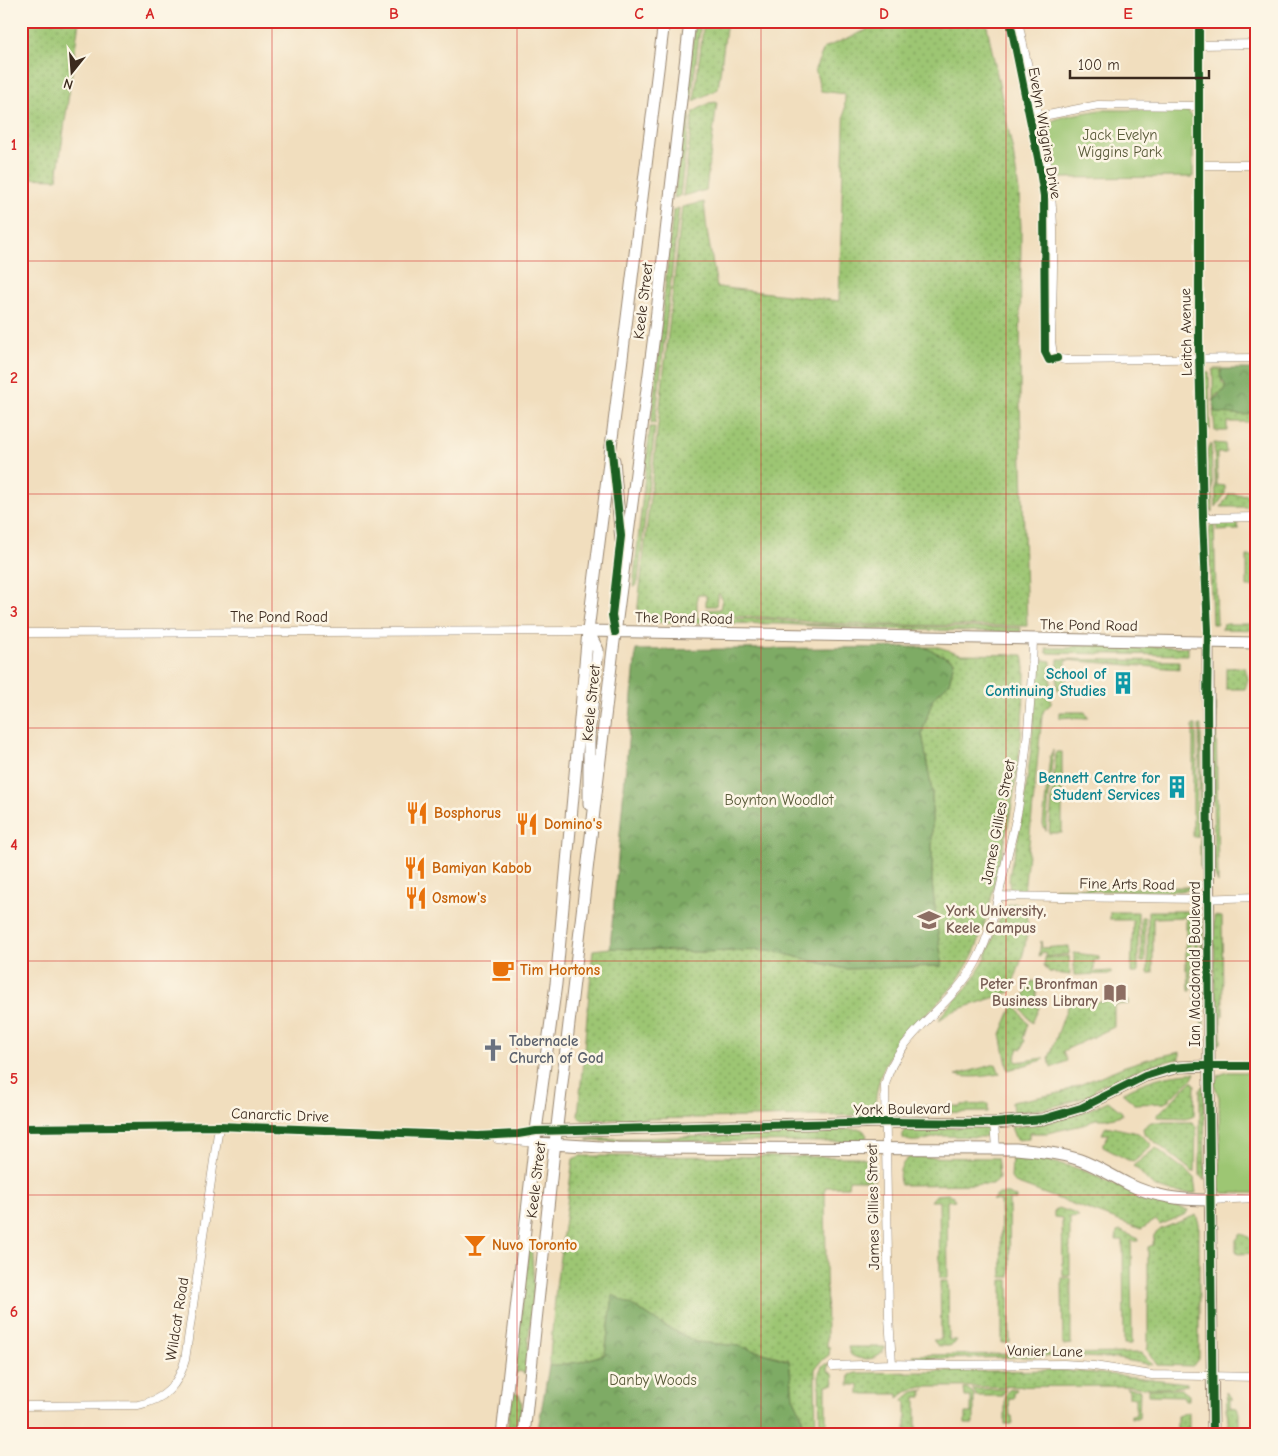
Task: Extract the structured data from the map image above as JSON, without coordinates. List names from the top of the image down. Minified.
{"streets":{"main road":["Keele Street","The Pond Road","Ian Macdonald Boulevard","York Boulevard","Canarctic Drive"],"street":["Evelyn Wiggins Drive","Leitch Avenue","James Gillies Street","Fine Arts Road","Wildcat Road","Vanier Lane"]},"crossings":[["Evelyn Wiggins Drive","Leitch Avenue"],["Keele Street","The Pond Road"],["Keele Street","York Boulevard"],["Keele Street","Canarctic Drive"],["Leitch Avenue","The Pond Road"],["Leitch Avenue","Ian Macdonald Boulevard"],["The Pond Road","James Gillies Street"],["The Pond Road","Ian Macdonald Boulevard"],["James Gillies Street","Fine Arts Road"],["James Gillies Street","York Boulevard"],["James Gillies Street","Vanier Lane"],["Fine Arts Road","Ian Macdonald Boulevard"],["Ian Macdonald Boulevard","York Boulevard"],["Ian Macdonald Boulevard","Vanier Lane"],["York Boulevard","Canarctic Drive"],["Canarctic Drive","Wildcat Road"]],"parks":["Jack Evelyn Wiggins Park","Boynton Woodlot","Danby Woods"],"places":{"building":["School of Continuing Studies","Bennett Centre for Student Services"],"restaurant":["Bosphorus","Domino's","Bamiyan Kabob","Osmow's"],"school or university":["York University, Keele Campus"],"cafe":["Tim Hortons"],"library":["Peter F. Bronfman Business Library"],"church":["Tabernacle Church of God"],"bar":["Nuvo Toronto"]},"scale_bar":"100 m","north":"bottom","grid":{"columns":["A","B","C","D","E"],"rows":["1","2","3","4","5","6"]}}
